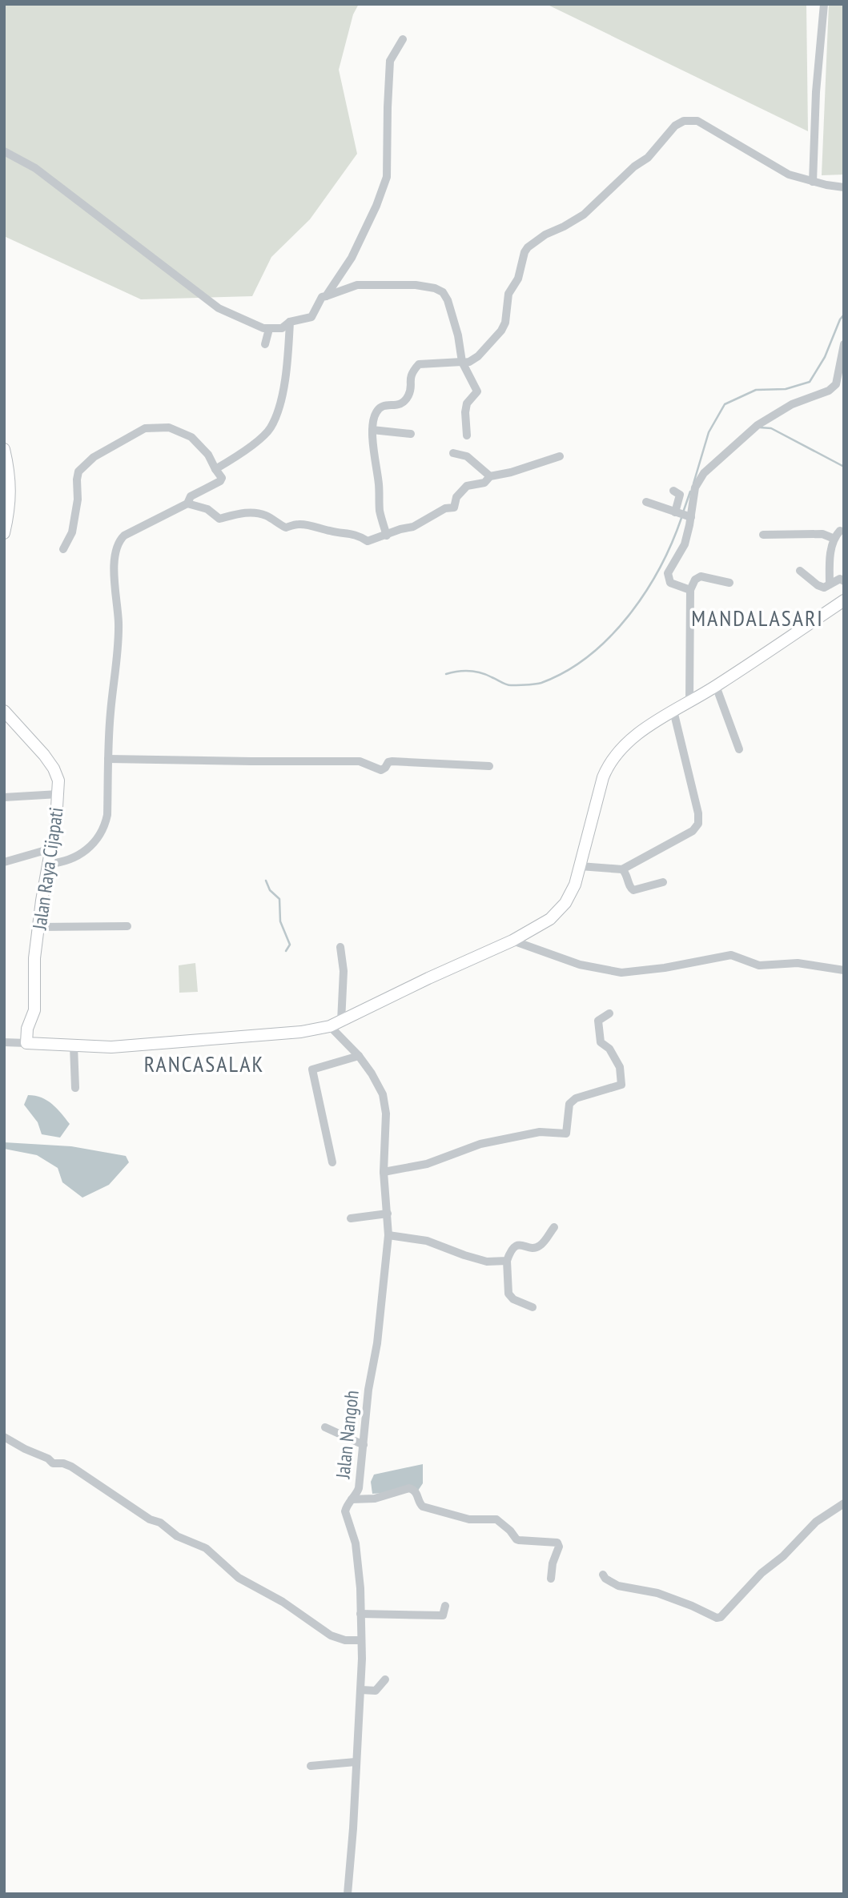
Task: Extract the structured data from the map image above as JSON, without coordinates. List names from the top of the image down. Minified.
{"streets":{"main road":["Jalan Raya Cijapati"],"street":["Jalan Nangoh"]},"districts":["MANDALASARI","RANCASALAK"]}
